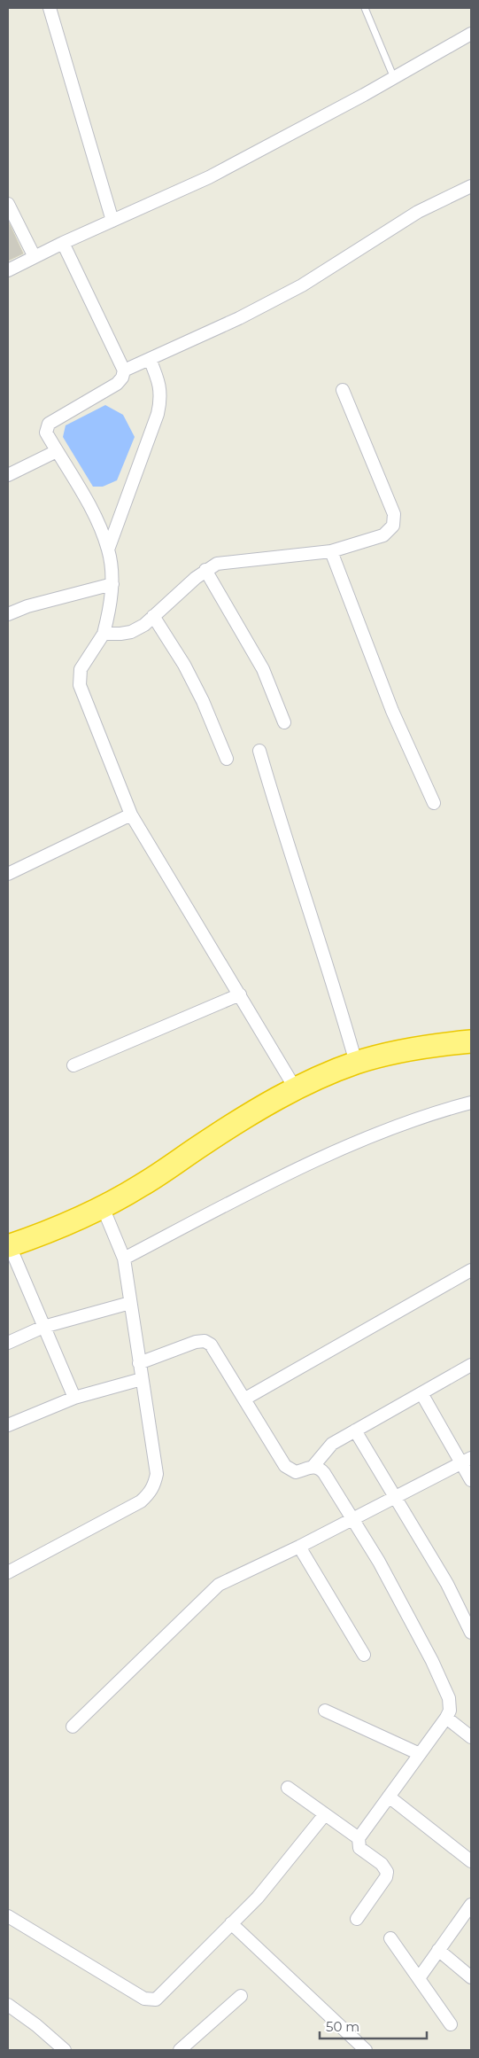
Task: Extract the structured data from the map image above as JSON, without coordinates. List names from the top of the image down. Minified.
{"scale_bar":"50 m"}
